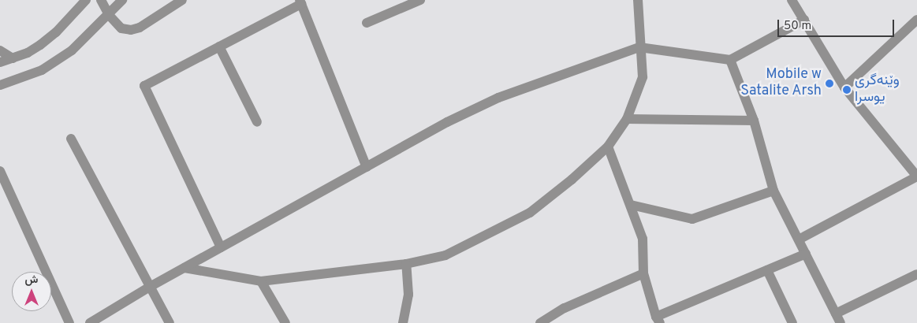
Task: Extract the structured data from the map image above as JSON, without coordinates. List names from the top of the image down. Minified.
{"places":["Mobile w Satalite Arsh","وێنەگری یوسرا"],"scale_bar":"50 m","north":"top"}
